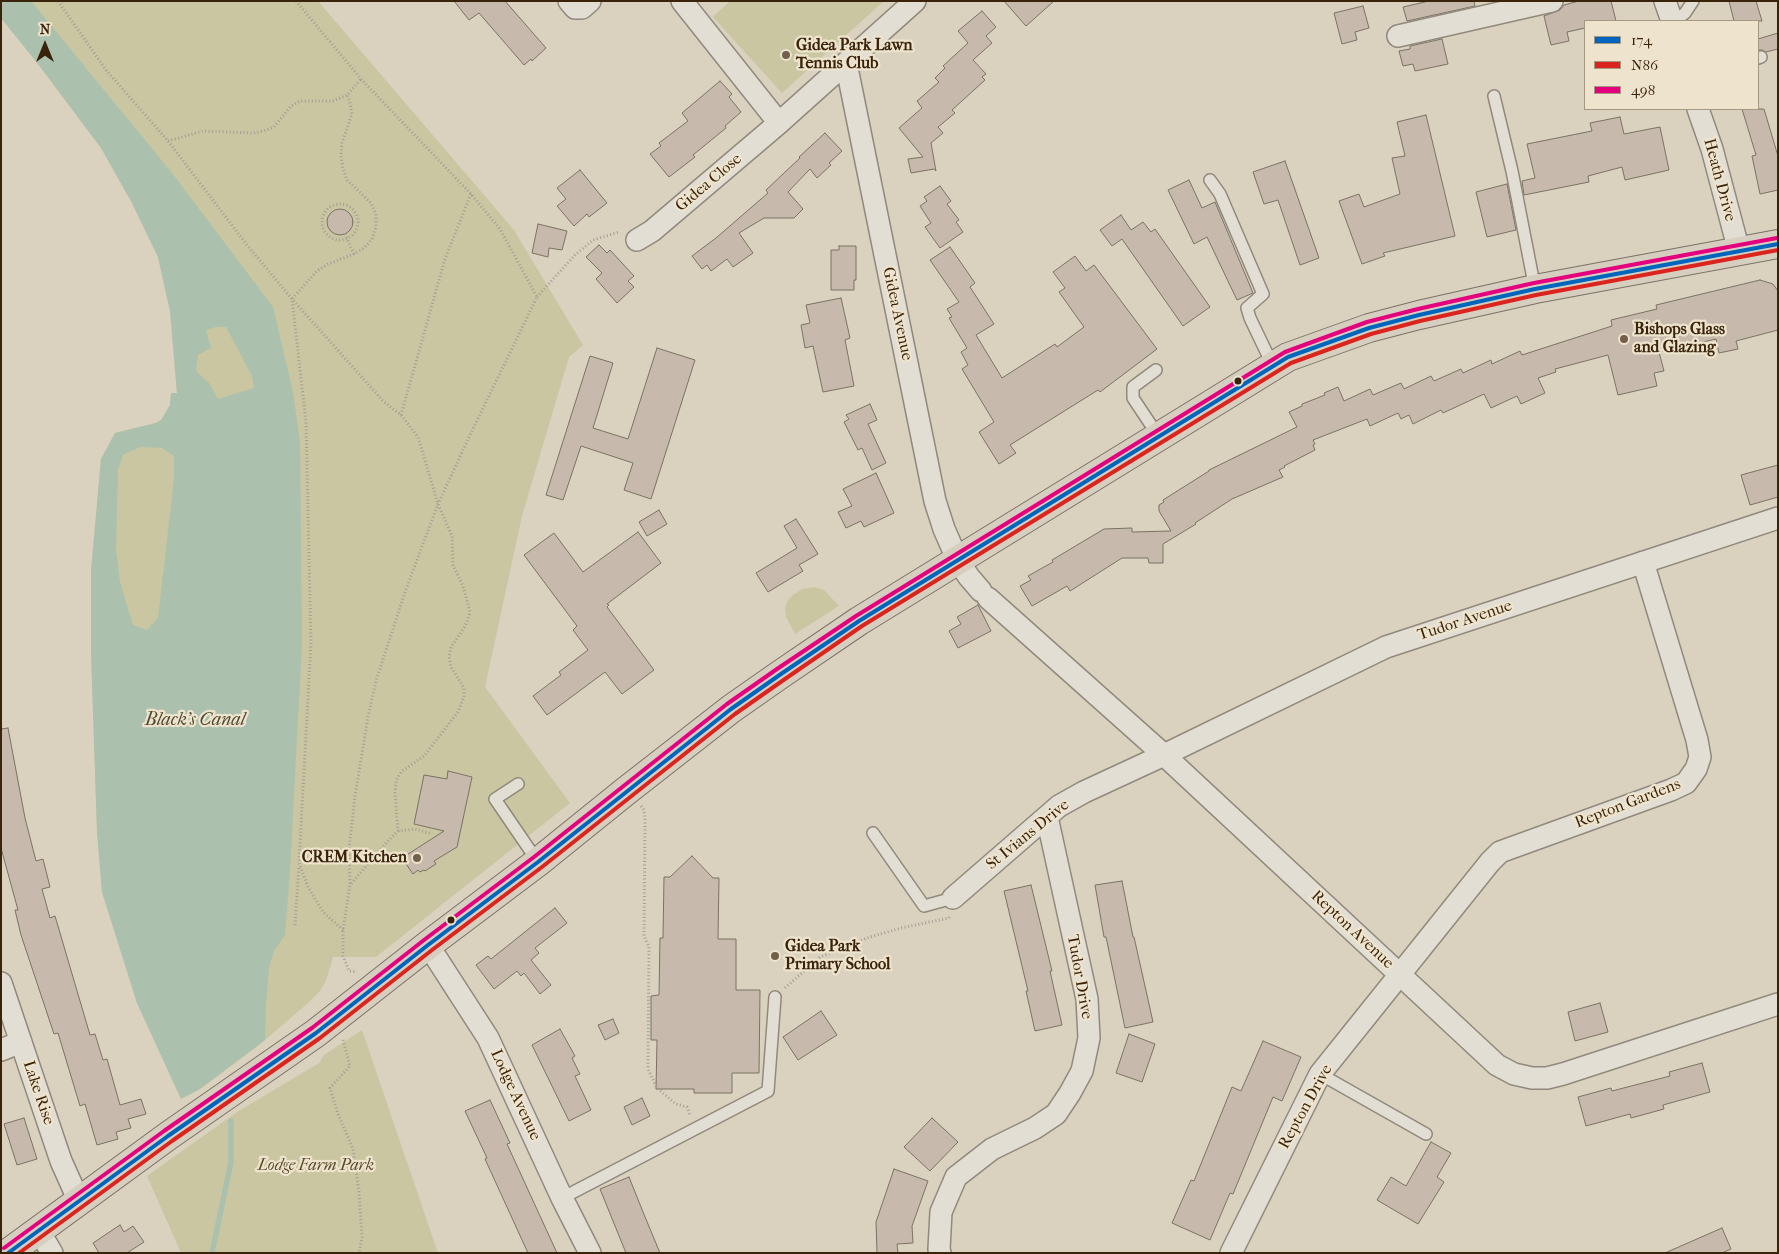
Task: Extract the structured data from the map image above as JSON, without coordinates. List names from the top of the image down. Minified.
{"streets":{"street":["Heath Drive","Gidea Close","Gidea Avenue","Tudor Avenue","Repton Gardens","St Ivians Drive","Repton Avenue","Tudor Drive","Lake Rise","Lodge Avenue","Repton Drive"]},"crossings":[["Gidea Close","Gidea Avenue"],["Gidea Avenue","Repton Avenue"],["Tudor Avenue","Repton Gardens"],["Tudor Avenue","St Ivians Drive"],["Tudor Avenue","Repton Avenue"],["Repton Gardens","Repton Avenue"],["Repton Gardens","Repton Drive"],["St Ivians Drive","Repton Avenue"],["St Ivians Drive","Tudor Drive"],["Repton Avenue","Repton Drive"]],"water":["Black's Canal"],"parks":["Lodge Farm Park"],"places":["Gidea Park Lawn Tennis Club","Bishops Glass and Glazing","CREM Kitchen","Gidea Park Primary School"],"lines":["transit line 498","transit line 174","transit line N86"],"legend":["174","N86","498"],"north":"top"}
